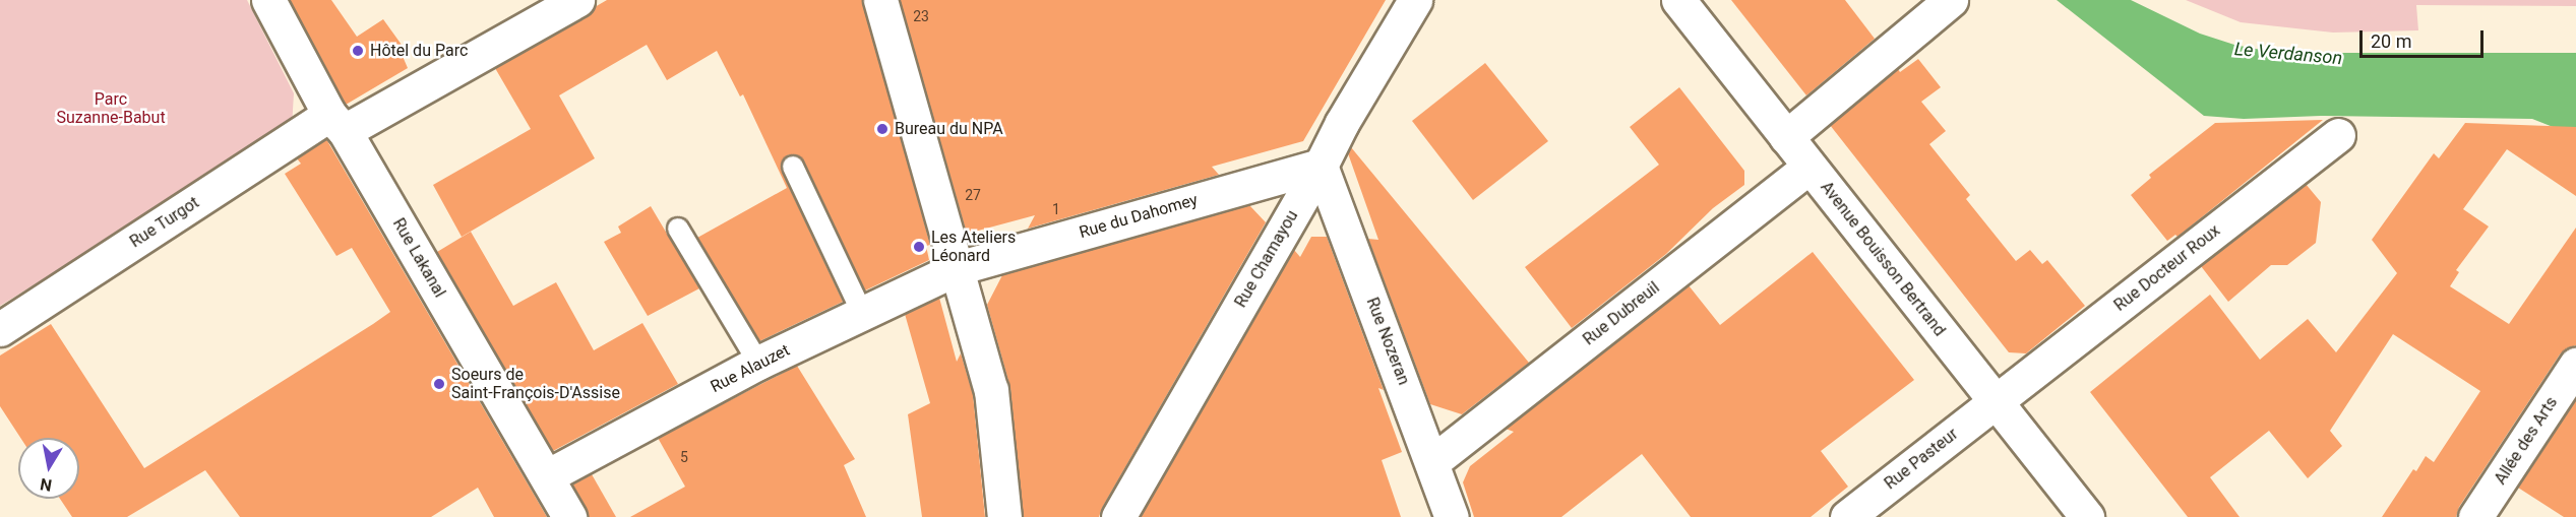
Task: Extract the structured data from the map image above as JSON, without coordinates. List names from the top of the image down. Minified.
{"streets":{"street":["Rue du Dahomey","Rue Turgot","Rue Lakanal","Rue Chamayou","Avenue Bouisson Bertrand","Rue Docteur Roux","Rue Dubreuil","Rue Nozeran","Rue Alauzet","Allée des Arts","Rue Pasteur"]},"crossings":[["Rue du Dahomey","Rue Chamayou"],["Rue du Dahomey","Rue Nozeran"],["Rue du Dahomey","Rue Alauzet"],["Rue Turgot","Rue Lakanal"],["Rue Lakanal","Rue Alauzet"],["Rue Chamayou","Rue Nozeran"],["Avenue Bouisson Bertrand","Rue Docteur Roux"],["Avenue Bouisson Bertrand","Rue Dubreuil"],["Avenue Bouisson Bertrand","Rue Pasteur"],["Rue Docteur Roux","Rue Pasteur"],["Rue Dubreuil","Rue Nozeran"]],"water":["Le Verdanson"],"parks":["Parc Suzanne-Babut"],"places":["Hôtel du Parc","Bureau du NPA","Les Ateliers Léonard","Soeurs de Saint-François-D'Assise"],"house_numbers":["23","27","1","5"],"scale_bar":"20 m","north":"bottom"}
